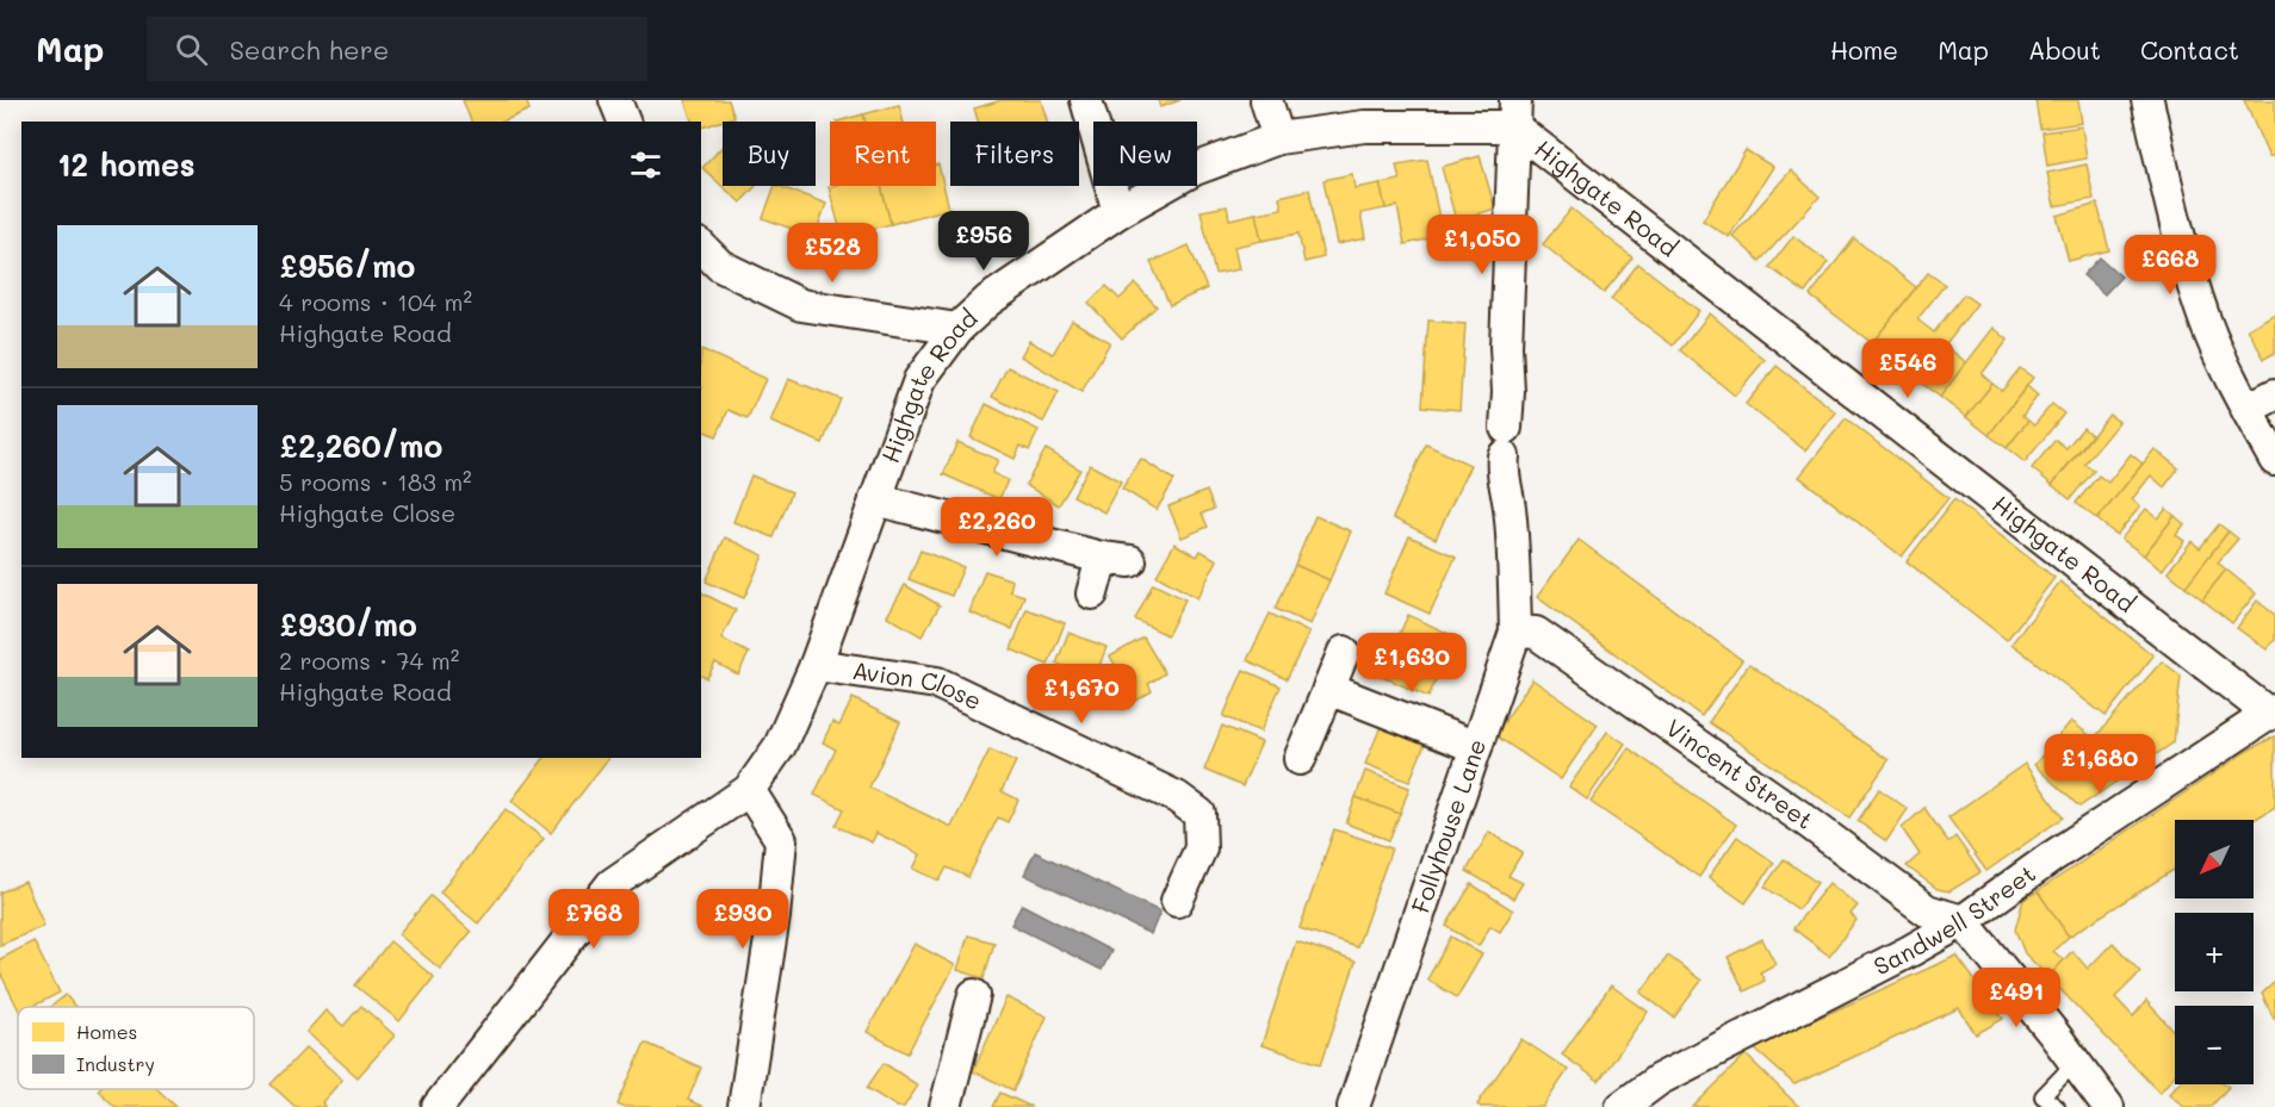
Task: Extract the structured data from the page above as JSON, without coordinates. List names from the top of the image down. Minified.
{"streets":{"street":["Highgate Road","Avion Close","Vincent Street","Follyhouse Lane","Sandwell Street"]},"crossings":[["Highgate Road","Avion Close"],["Highgate Road","Follyhouse Lane"],["Highgate Road","Sandwell Street"],["Vincent Street","Follyhouse Lane"],["Vincent Street","Sandwell Street"]],"legend":["Homes","Industry"],"north":"bottom left","page":{"header":"Map","search":"Search here","nav":["Home","Map","About","Contact"],"chip":["Buy","Rent","Filters","New"],"heading":"12 homes","list":[{"name":"£956/mo","note":"4 rooms · 104 m² · Highgate Road"},{"name":"£2,260/mo","note":"5 rooms · 183 m² · Highgate Close"},{"name":"£930/mo","note":"2 rooms · 74 m² · Highgate Road"}],"price":["£956","£1,050","£528","£668","£546","£2,260","£1,630","£1,670","£1,680","£768","£930","£491"],"map_buttons":["+","−"]}}
